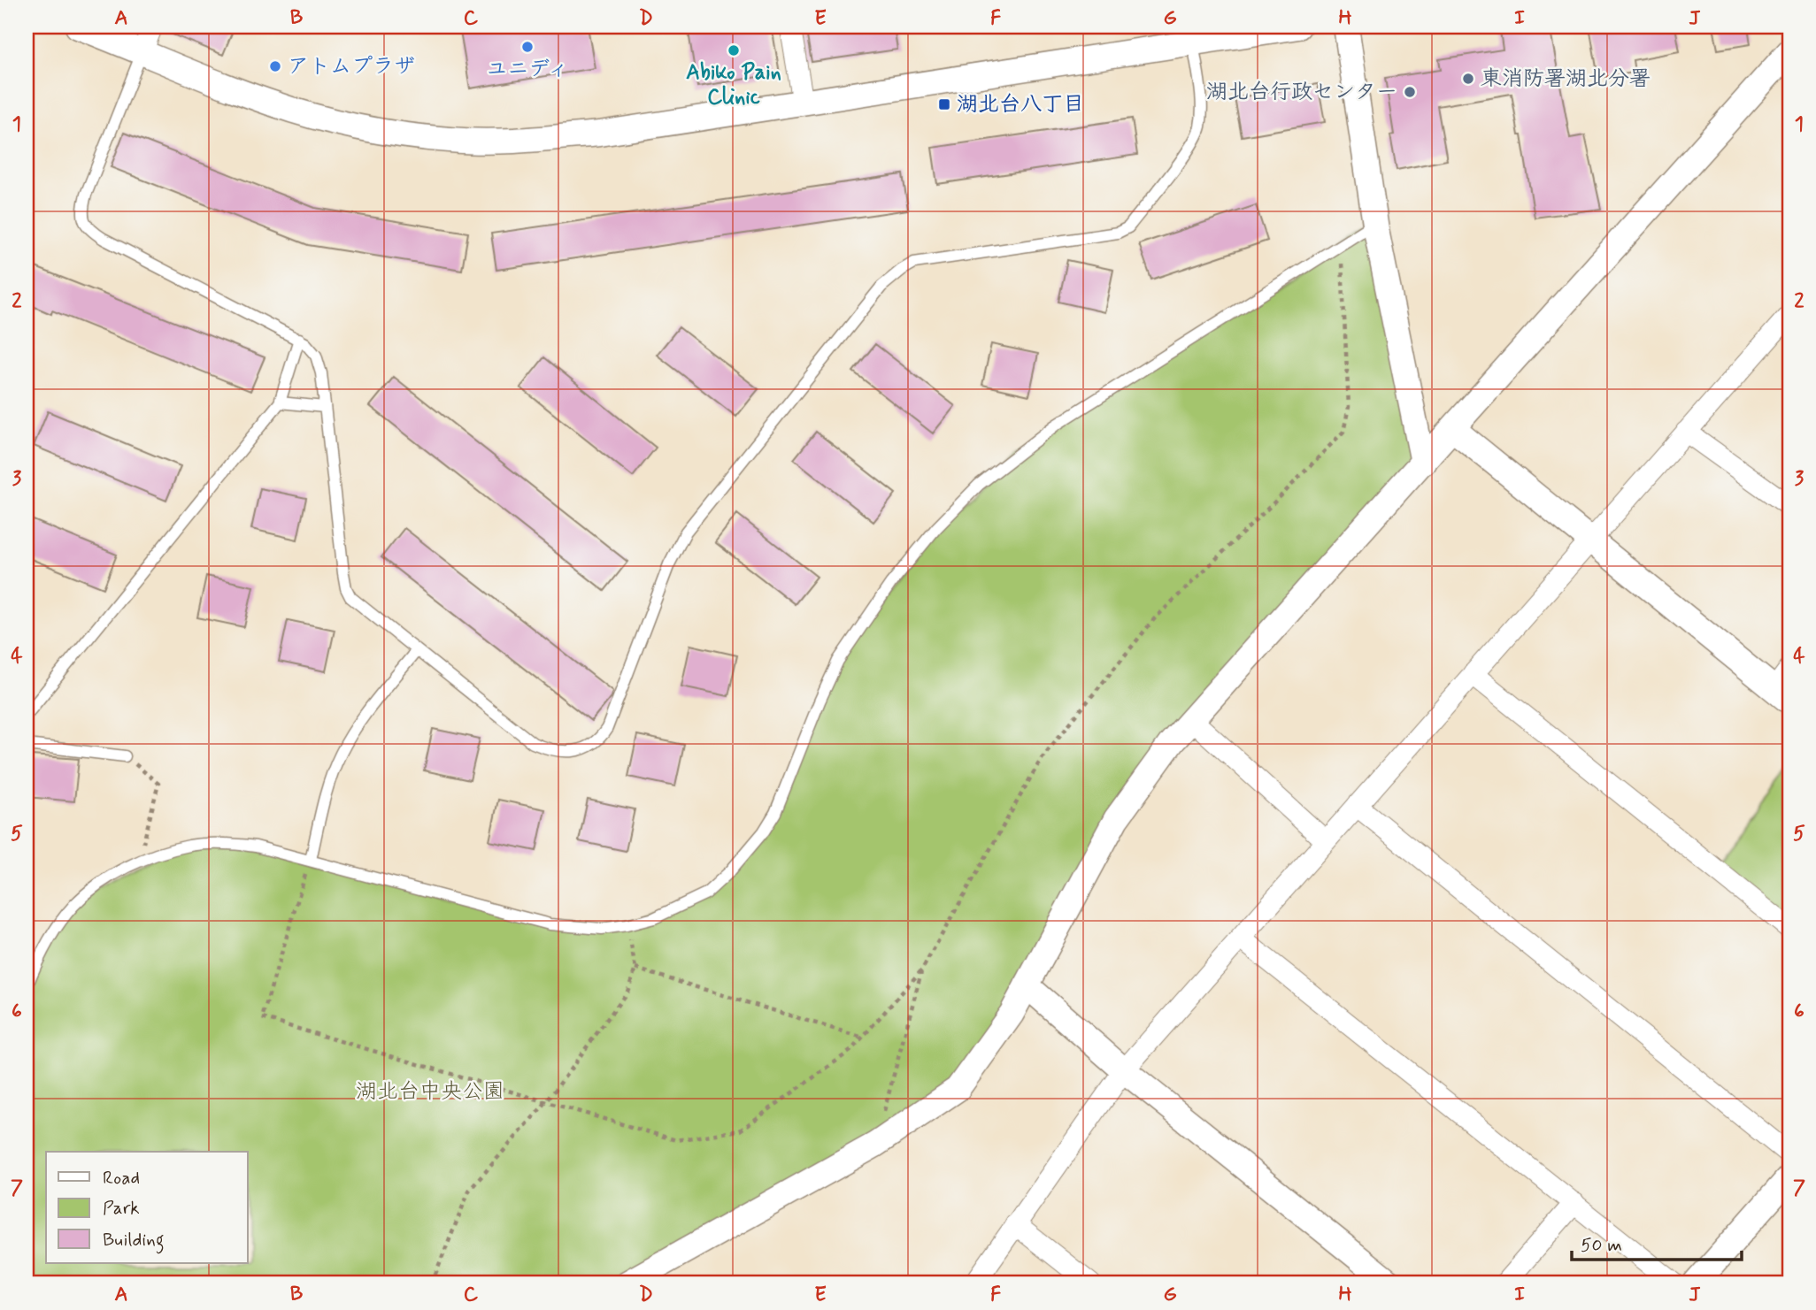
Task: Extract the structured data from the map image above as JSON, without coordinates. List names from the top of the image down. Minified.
{"parks":["湖北台中央公園"],"places":{"other":["ユニディ","Abiko Pain Clinic","アトムプラザ","東消防署湖北分署","湖北台行政センター"],"transit":["湖北台八丁目"]},"legend":["Road","Park","Building"],"scale_bar":"50 m","grid":{"columns":["A","B","C","D","E","F","G","H","I","J"],"rows":["1","2","3","4","5","6","7"]}}
